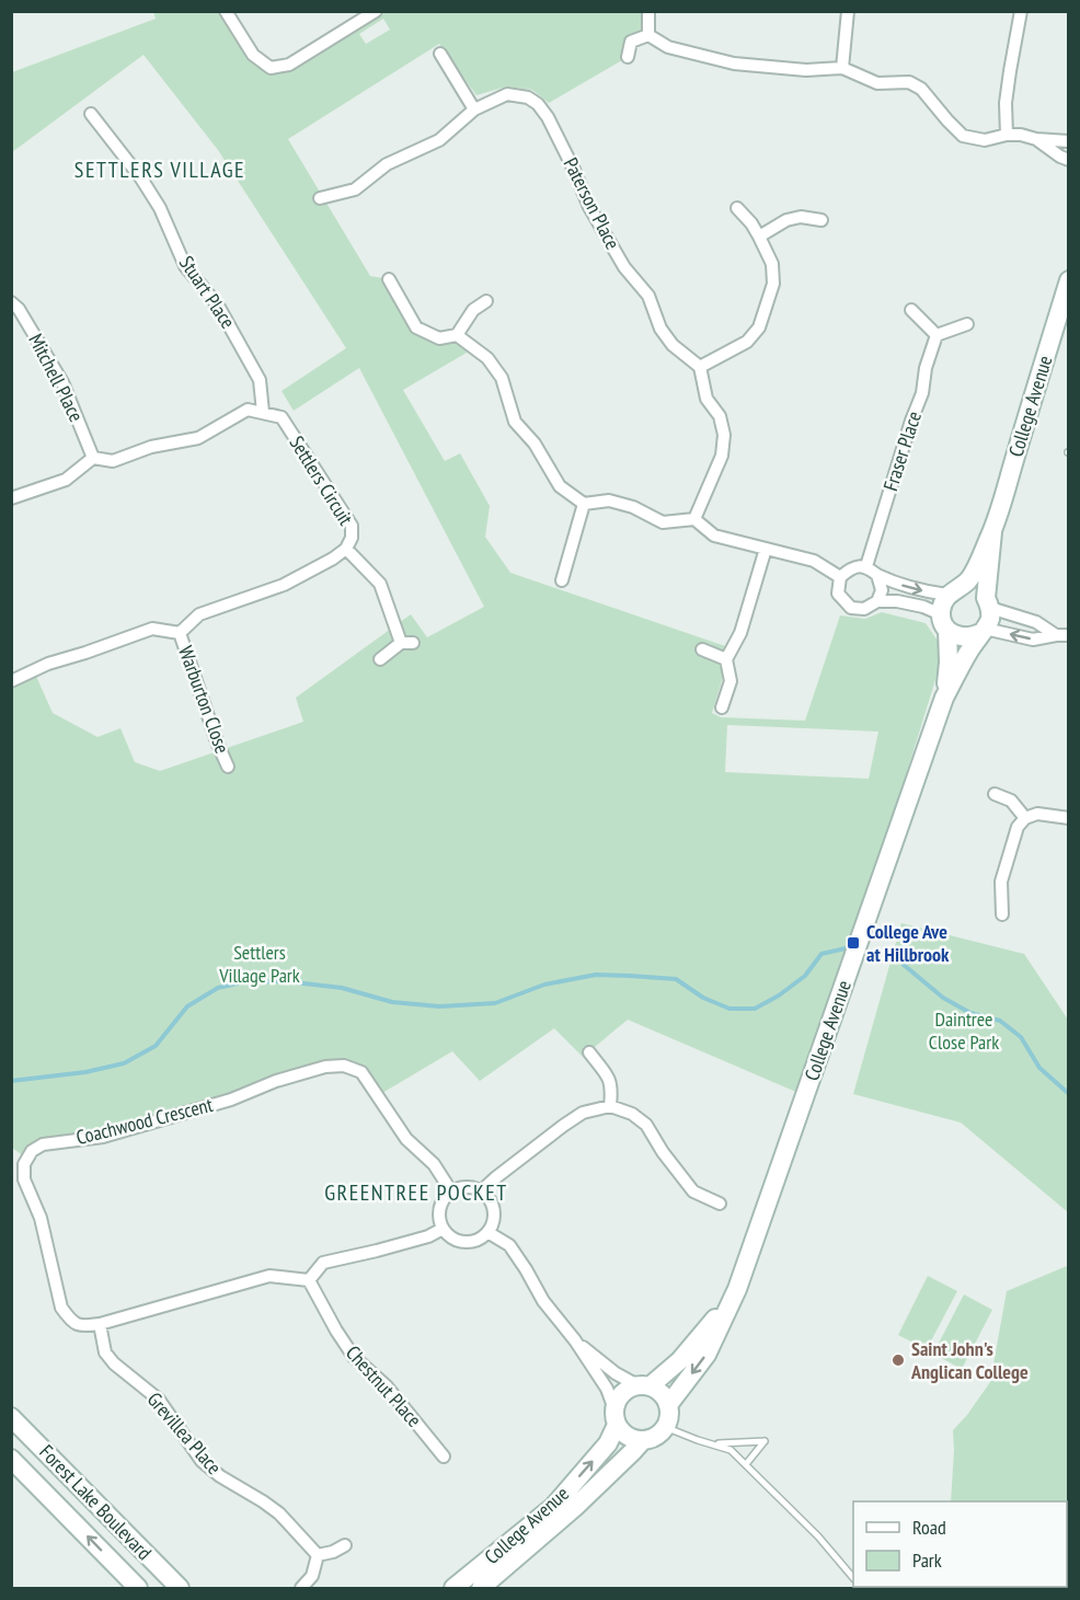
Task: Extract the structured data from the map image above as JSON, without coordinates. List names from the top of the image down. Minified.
{"streets":{"street":["Paterson Place","Stuart Place","Mitchell Place","College Avenue","Fraser Place","Settlers Circuit","Warburton Close","Coachwood Crescent","Chestnut Place","Grevillea Place","Forest Lake Boulevard"]},"crossings":[["Stuart Place","Settlers Circuit"],["Settlers Circuit","Warburton Close"],["Coachwood Crescent","Chestnut Place"],["Coachwood Crescent","Grevillea Place"]],"districts":["SETTLERS VILLAGE","GREENTREE POCKET"],"parks":["Settlers Village Park","Daintree Close Park"],"places":{"transit":["College Ave at Hillbrook"],"other":["Saint John's Anglican College"]},"legend":["Road","Park"]}
